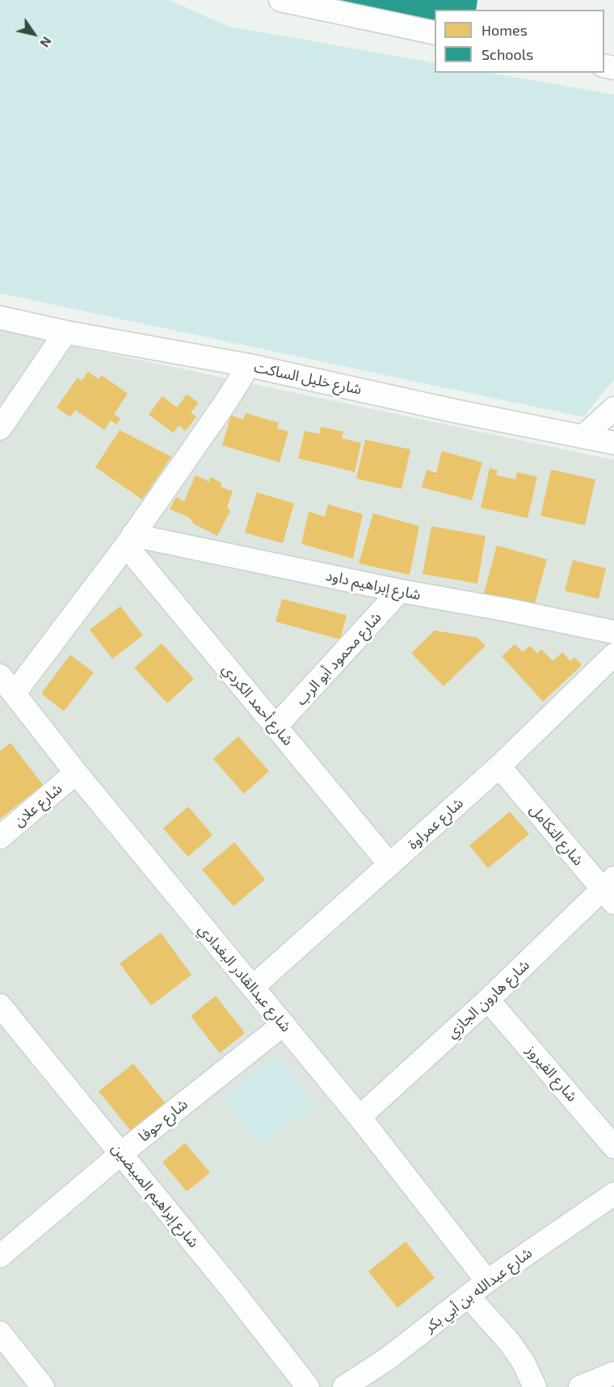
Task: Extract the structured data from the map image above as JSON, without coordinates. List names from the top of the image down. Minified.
{"streets":{"street":["شارع خليل الساكت","شارع إبراهيم داود","شارع محمود أبو الرب","شارع أحمد الكردي","شارع علان","شارع عمراوة","شارع التكامل","شارع عبدالقادر البغدادي","شارع هارون الجازي","شارع الفيروز","شارع حوفا","شارع إبراهيم المبيضين","شارع عبدالله بن أبي بكر"]},"crossings":[["شارع إبراهيم داود","شارع محمود أبو الرب"],["شارع إبراهيم داود","شارع أحمد الكردي"],["شارع محمود أبو الرب","شارع أحمد الكردي"],["شارع أحمد الكردي","شارع عمراوة"],["شارع علان","شارع عبدالقادر البغدادي"],["شارع عمراوة","شارع التكامل"],["شارع عمراوة","شارع عبدالقادر البغدادي"],["شارع التكامل","شارع هارون الجازي"],["شارع عبدالقادر البغدادي","شارع هارون الجازي"],["شارع عبدالقادر البغدادي","شارع حوفا"],["شارع عبدالقادر البغدادي","شارع عبدالله بن أبي بكر"],["شارع هارون الجازي","شارع الفيروز"],["شارع حوفا","شارع إبراهيم المبيضين"]],"legend":["Homes","Schools"],"north":"bottom right"}
